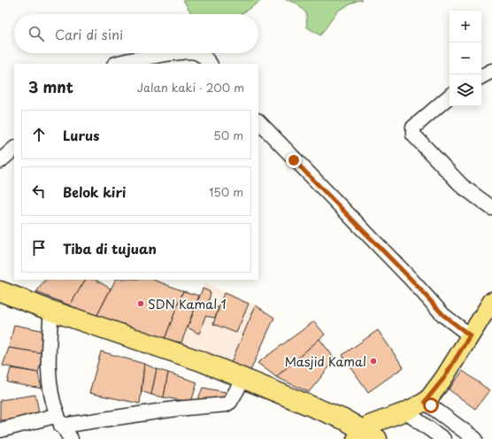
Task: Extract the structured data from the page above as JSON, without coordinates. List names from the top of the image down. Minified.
{"places":["SDN Kamal 1","Masjid Kamal"],"page":{"map_buttons":["+","−"],"search":"Cari di sini","heading":["3 mnt","Jalan kaki · 200 m"],"list":[["Lurus","50 m"],["Belok kiri","150 m"],"Tiba di tujuan"]}}
